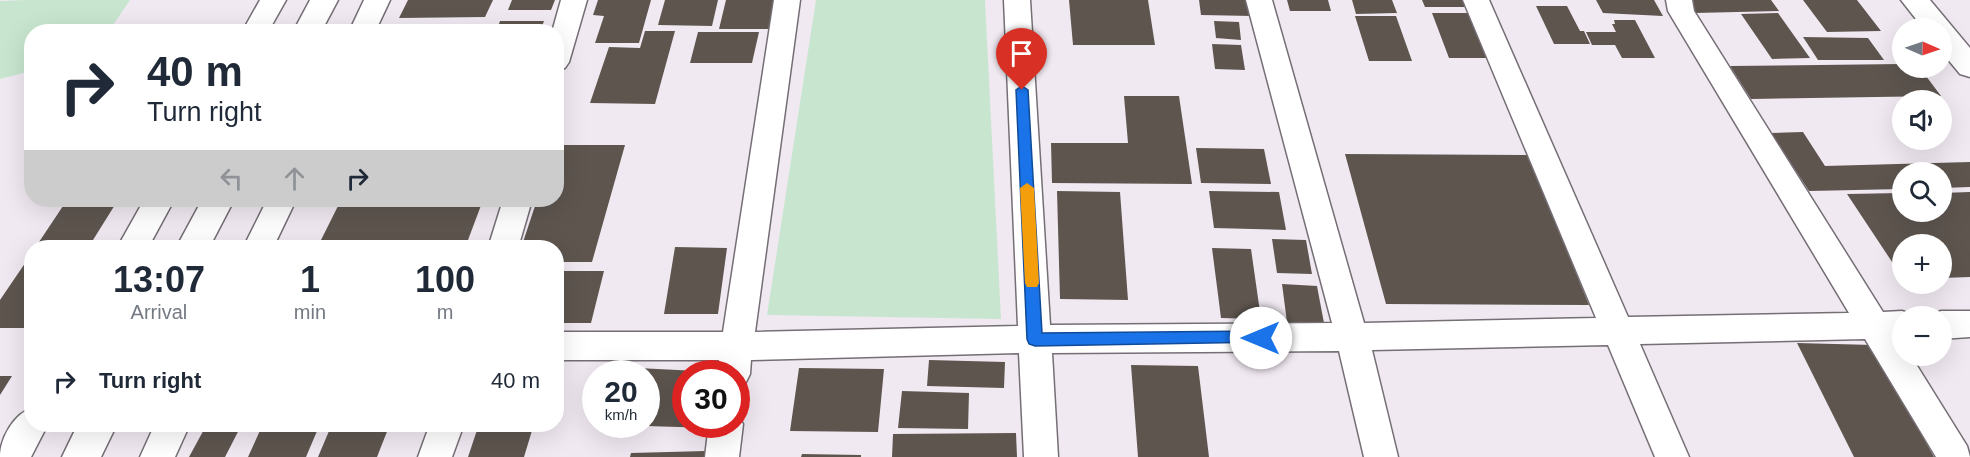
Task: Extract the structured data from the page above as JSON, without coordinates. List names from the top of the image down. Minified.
{"north":"right","page":{"map_buttons":["+","−"],"turn":["40 m","Turn right"],"eta":["13:07","Arrival","1","min","100","m"],"list":[{"name":"Turn right","value":"40 m"}],"speed":"20 km/h","limit":"30"}}
